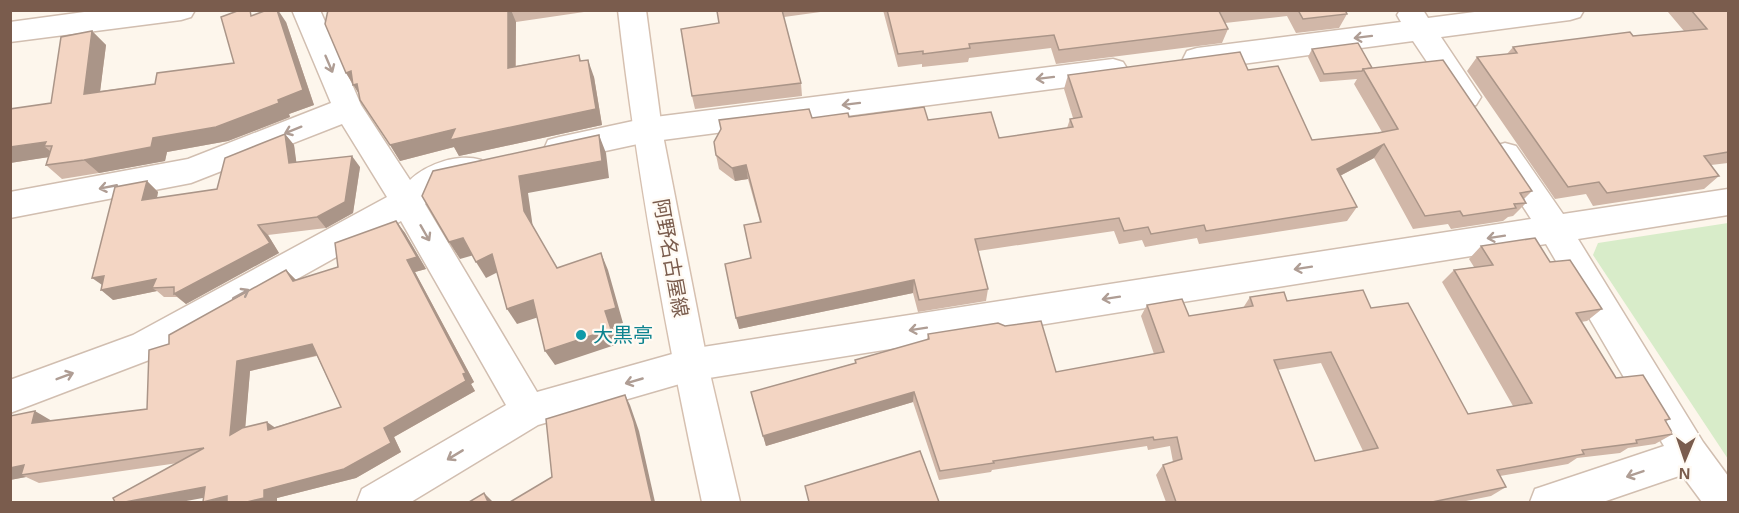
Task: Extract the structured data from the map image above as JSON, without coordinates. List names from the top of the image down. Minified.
{"streets":{"street":["阿野名古屋線"]},"places":["大黒亭"],"north":"bottom"}
